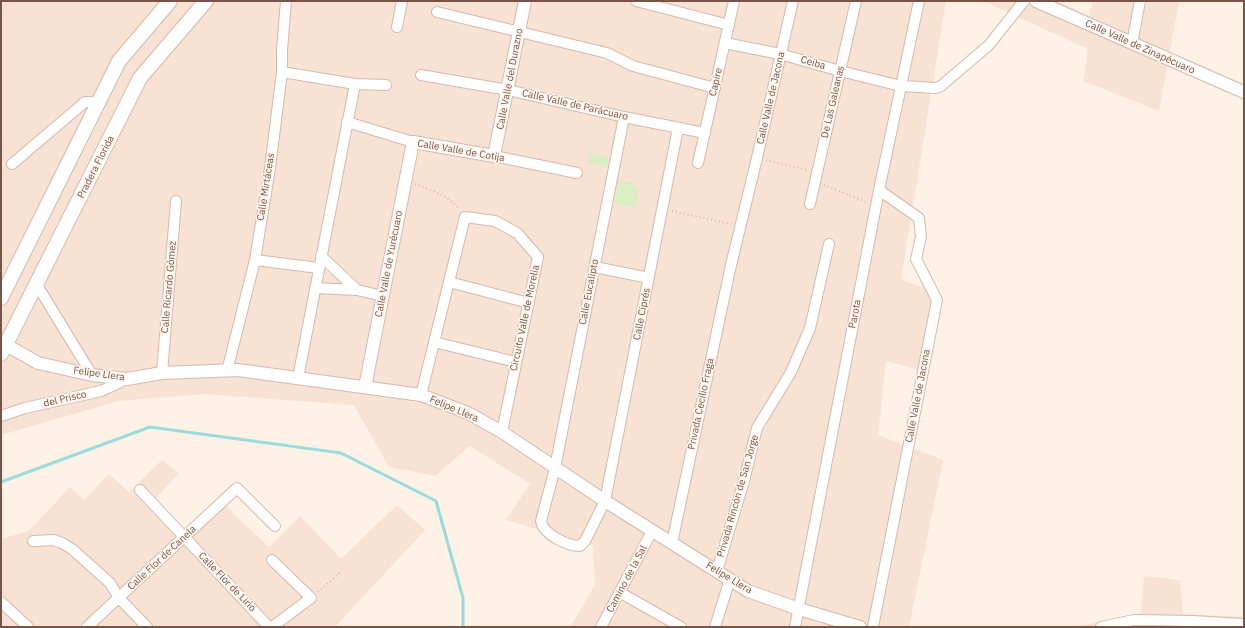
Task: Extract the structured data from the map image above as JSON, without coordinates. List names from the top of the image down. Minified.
{"streets":{"main road":["Pradera Florida"],"street":["Calle Valle de Zinapécuaro","Ceiba","Calle Valle del Durazno","Capire","Calle Valle de Jacona","De Las Galeanas","Calle Valle de Parácuaro","Calle Valle de Cotija","Calle Mirtáceas","Calle Valle de Yurécuaro","Calle Ricardo Gómez","Calle Eucalipto","Calle Ciprés","Parota","Circuito Valle de Morelia","Felipe Llera","del Prisco","Privada Cecilio Fraga","Privada Rincón de San Jorge","Calle Flor de Canela","Camino de la Sal","Calle Flor de Lirio"]},"crossings":[["Ceiba","Capire"],["Ceiba","Calle Valle de Jacona"],["Ceiba","De Las Galeanas"],["Ceiba","Parota"],["Calle Valle del Durazno","Calle Valle de Parácuaro"],["Calle Valle del Durazno","Calle Valle de Cotija"],["Capire","Calle Valle de Parácuaro"],["Calle Valle de Jacona","De Las Galeanas"],["Calle Valle de Jacona","Parota"],["Calle Valle de Jacona","Privada Cecilio Fraga"],["Calle Valle de Parácuaro","Calle Eucalipto"],["Calle Valle de Parácuaro","Calle Ciprés"],["Calle Valle de Cotija","Calle Valle de Yurécuaro"],["Pradera Florida","Felipe Llera"],["Calle Mirtáceas","Felipe Llera"],["Calle Valle de Yurécuaro","Felipe Llera"],["Calle Ricardo Gómez","Felipe Llera"],["Calle Eucalipto","Calle Ciprés"],["Calle Eucalipto","Felipe Llera"],["Calle Ciprés","Felipe Llera"],["Parota","Felipe Llera"],["Circuito Valle de Morelia","Felipe Llera"],["Felipe Llera","del Prisco"],["Felipe Llera","Privada Cecilio Fraga"],["Felipe Llera","Privada Rincón de San Jorge"],["Felipe Llera","Camino de la Sal"],["Calle Flor de Canela","Calle Flor de Lirio"]]}
